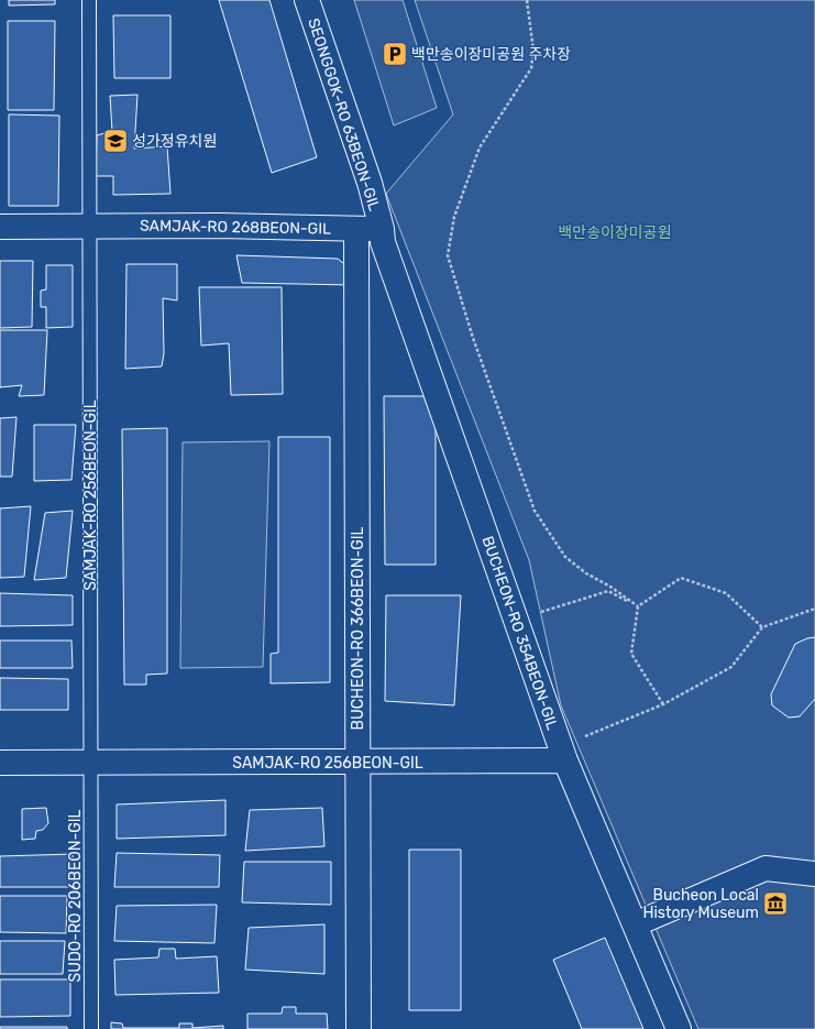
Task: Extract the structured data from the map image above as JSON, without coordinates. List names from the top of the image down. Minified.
{"streets":{"street":["SEONGGOK-RO 63BEON-GIL","SAMJAK-RO 268BEON-GIL","SAMJAK-RO 256BEON-GIL","BUCHEON-RO 366BEON-GIL","BUCHEON-RO 354BEON-GIL"],"lane":["SUDO-RO 206BEON-GIL"]},"crossings":[["SEONGGOK-RO 63BEON-GIL","SAMJAK-RO 268BEON-GIL"],["SEONGGOK-RO 63BEON-GIL","BUCHEON-RO 354BEON-GIL"],["SAMJAK-RO 268BEON-GIL","SAMJAK-RO 256BEON-GIL"],["SAMJAK-RO 268BEON-GIL","BUCHEON-RO 366BEON-GIL"],["SAMJAK-RO 268BEON-GIL","BUCHEON-RO 354BEON-GIL"],["SAMJAK-RO 256BEON-GIL","BUCHEON-RO 366BEON-GIL"],["SAMJAK-RO 256BEON-GIL","BUCHEON-RO 354BEON-GIL"],["SAMJAK-RO 256BEON-GIL","SUDO-RO 206BEON-GIL"]],"parks":["백만송이장미공원"],"places":{"parking":["백만송이장미공원 주차장"],"school or university":["성가정유치원"],"museum":["Bucheon Local History Museum"]}}
